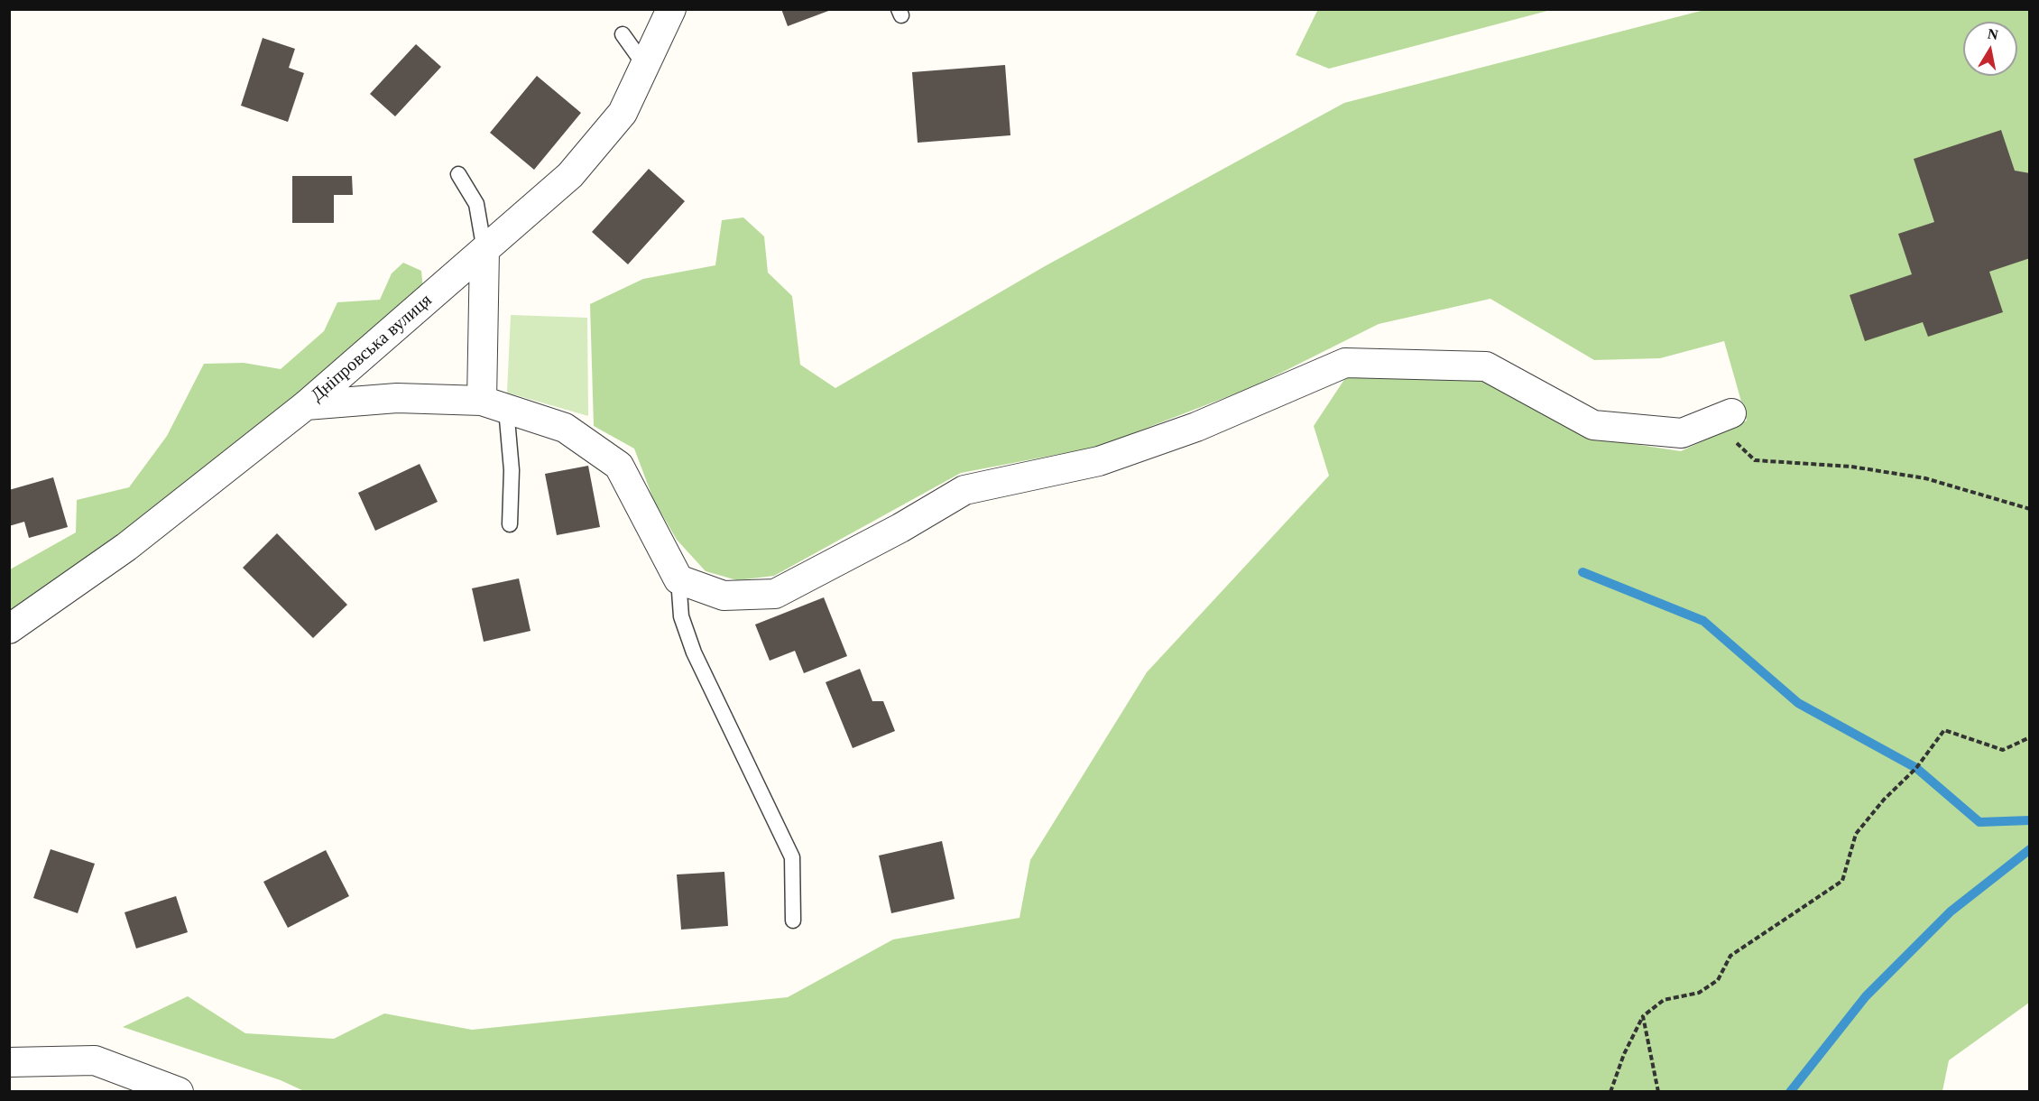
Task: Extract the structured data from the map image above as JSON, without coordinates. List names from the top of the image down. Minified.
{"streets":{"street":["Дніпровська вулиця"]},"north":"top"}
